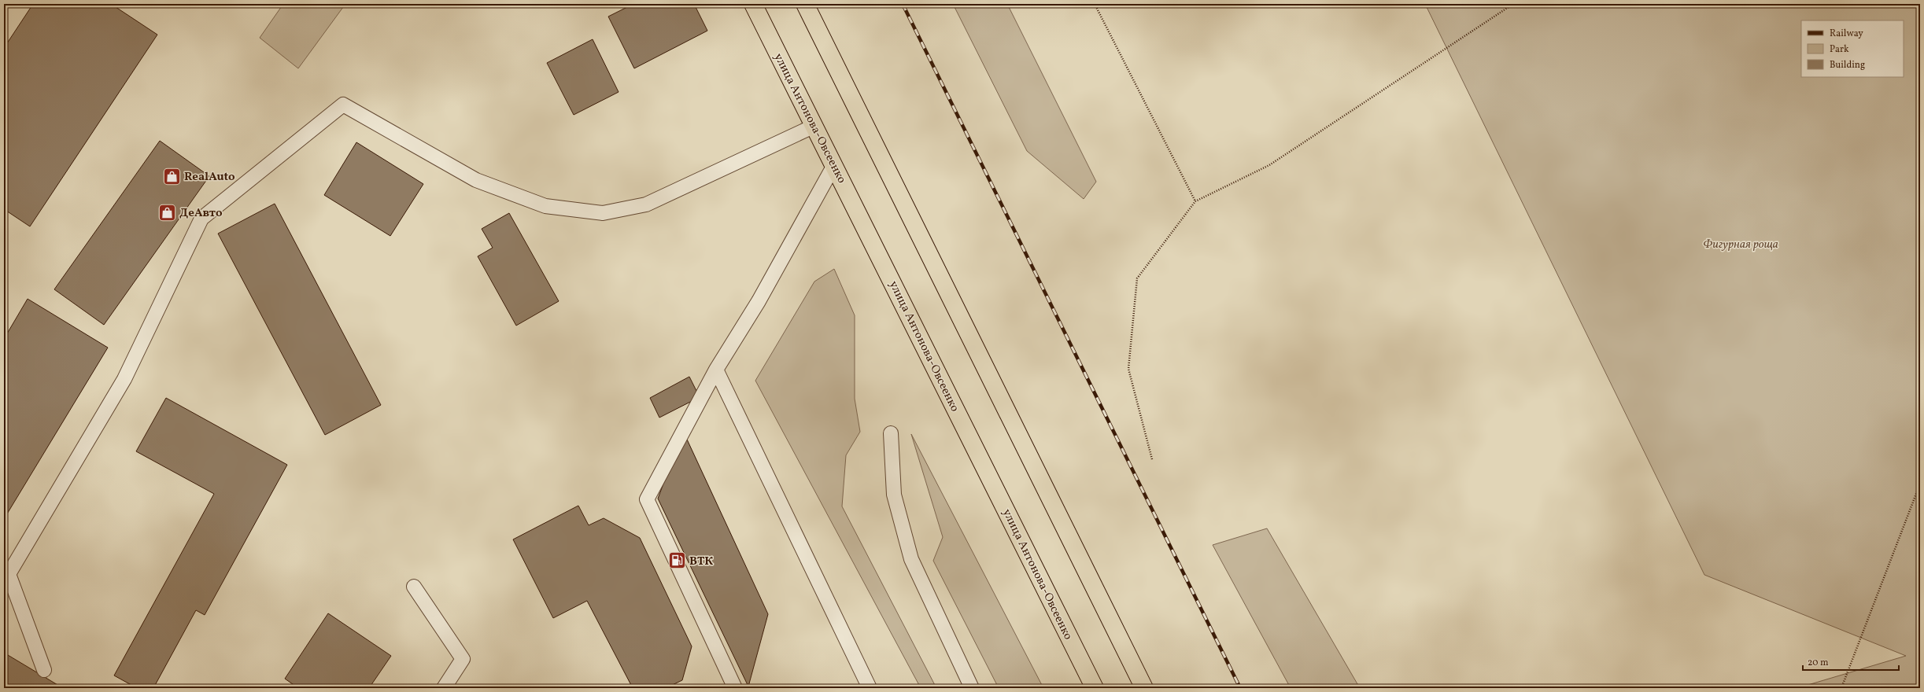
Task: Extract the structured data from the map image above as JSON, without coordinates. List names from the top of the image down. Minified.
{"streets":{"highway":["улица Антонова-Овсеенко"]},"parks":["Фигурная роща"],"places":{"shop":["RealAuto","ДеАвто"],"fuel station":["ВТК"]},"legend":["Railway","Park","Building"],"scale_bar":"20 m"}
